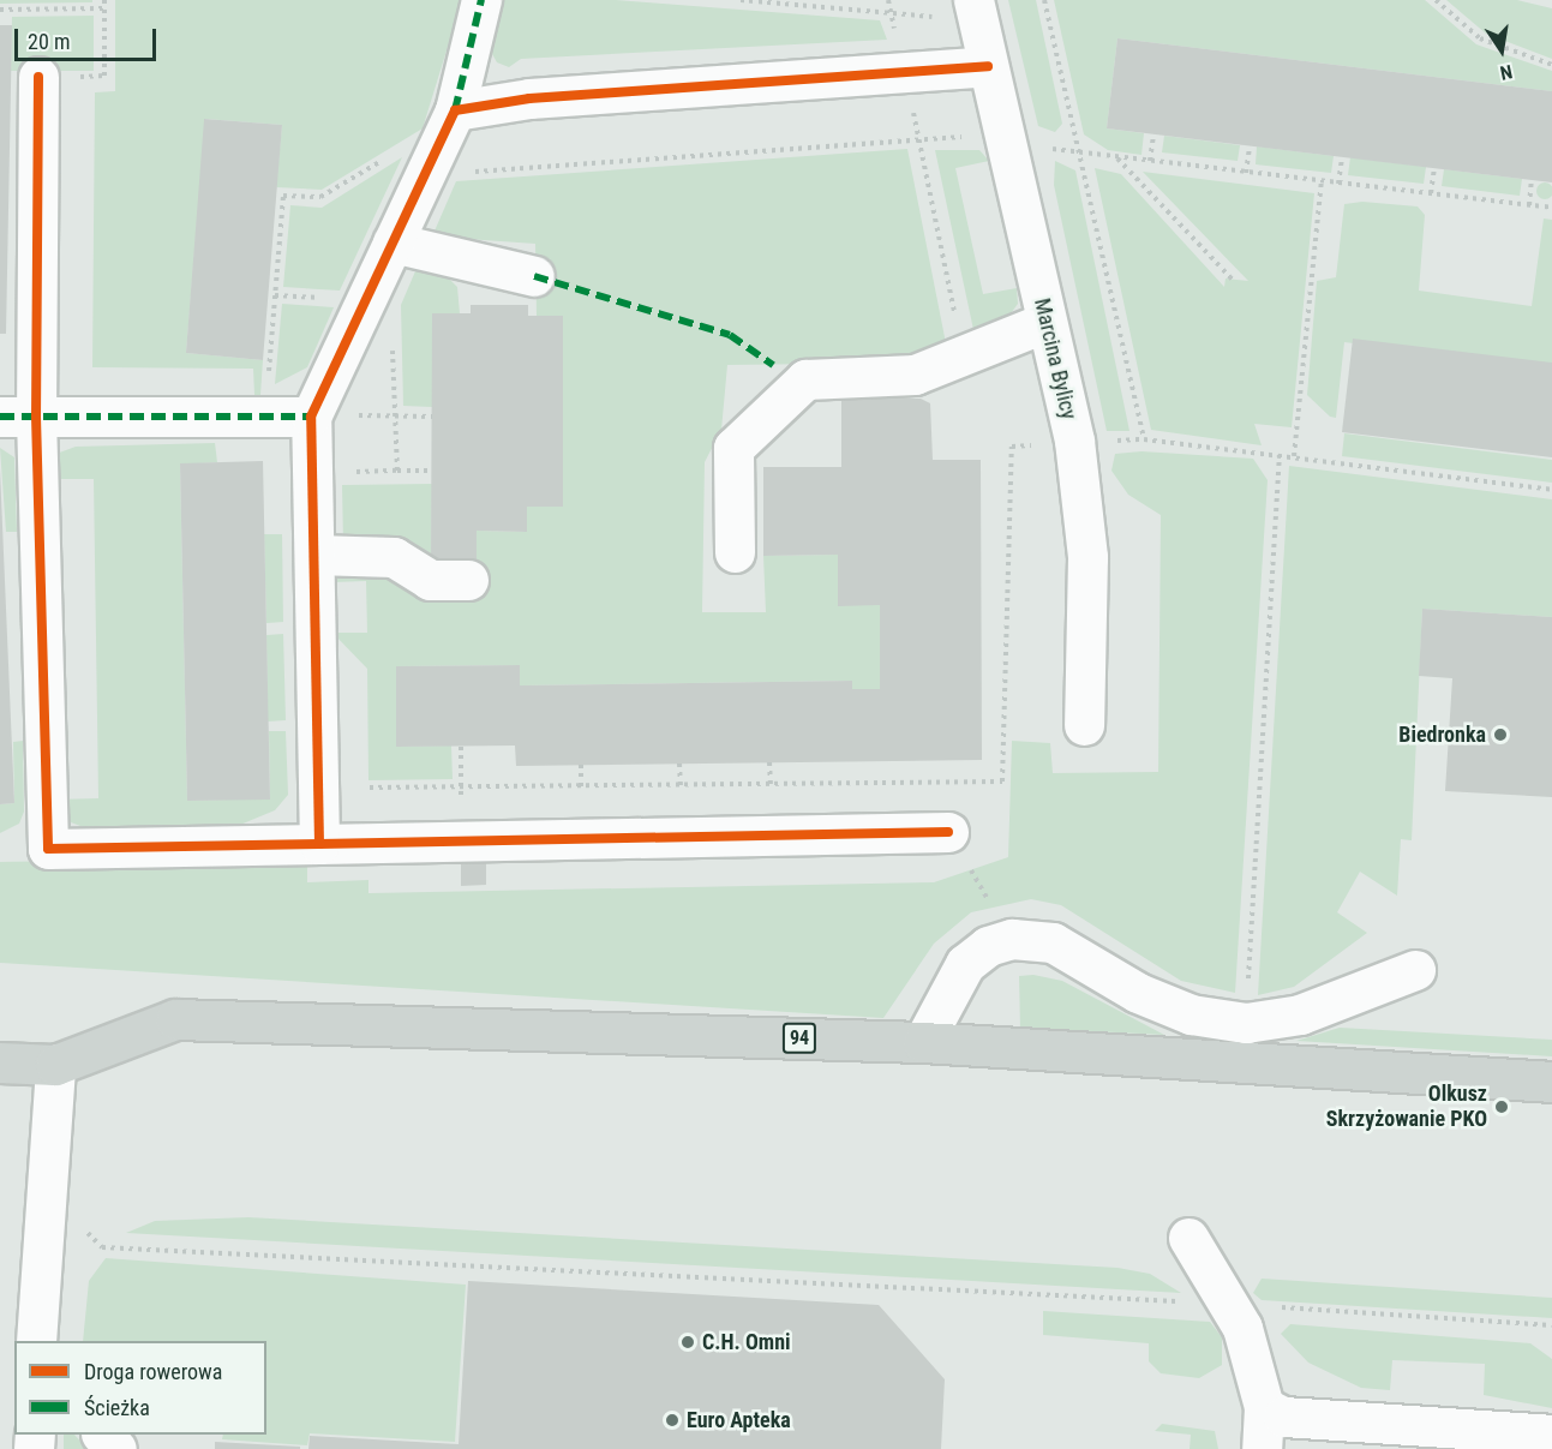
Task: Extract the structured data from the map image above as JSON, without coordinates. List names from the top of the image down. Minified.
{"streets":{"main road":["94"],"street":["Marcina Bylicy"]},"places":["Biedronka","Olkusz Skrzyżowanie PKO","C.H. Omni","Euro Apteka"],"legend":["Droga rowerowa","Ścieżka"],"scale_bar":"20 m","north":"bottom"}
